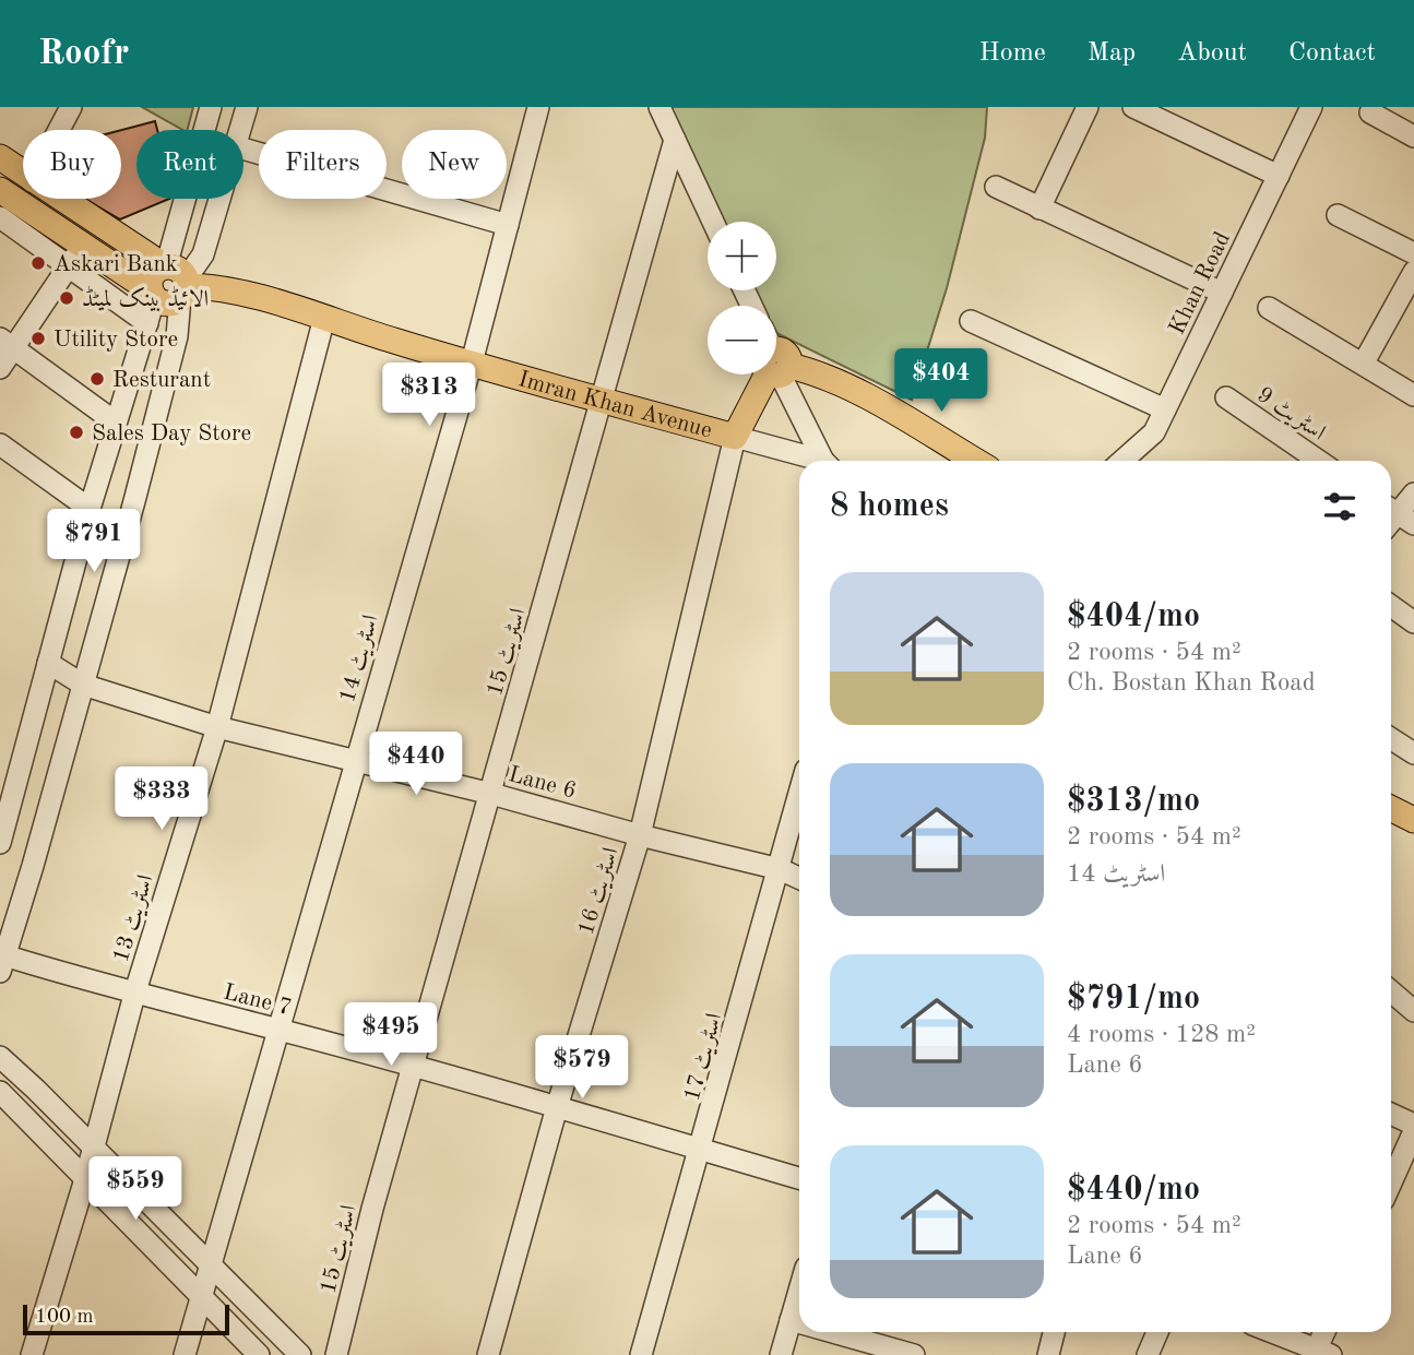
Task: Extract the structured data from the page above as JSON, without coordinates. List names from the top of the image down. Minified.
{"streets":{"main road":["Imran Khan Avenue"],"street":["Khan Road","اسٹریٹ 9","اسٹریٹ 15","اسٹریٹ 14","Lane 6","اسٹریٹ 16","اسٹریٹ 13","Lane 7","اسٹریٹ 17"]},"crossings":[["Imran Khan Avenue","اسٹریٹ 15"],["Imran Khan Avenue","اسٹریٹ 14"],["Imran Khan Avenue","اسٹریٹ 16"],["Imran Khan Avenue","اسٹریٹ 13"],["اسٹریٹ 15","Lane 6"],["اسٹریٹ 15","Lane 7"],["اسٹریٹ 14","Lane 6"],["اسٹریٹ 14","Lane 7"],["Lane 6","اسٹریٹ 16"],["Lane 6","اسٹریٹ 13"],["Lane 6","اسٹریٹ 17"],["اسٹریٹ 16","Lane 7"],["اسٹریٹ 13","Lane 7"],["Lane 7","اسٹریٹ 17"]],"places":["Askari Bank","الائیڈ بینک لمیٹڈ","Utility Store","Resturant","Sales Day Store"],"scale_bar":"100 m","page":{"header":"Roofr","nav":["Home","Map","About","Contact"],"chip":["Buy","Rent","Filters","New"],"map_buttons":["+","−"],"price":["$404","$313","$791","$440","$333","$495","$579","$559"],"heading":"8 homes","list":[{"name":"$404/mo","note":"2 rooms · 54 m² · Ch. Bostan Khan Road"},{"name":"$313/mo","note":"2 rooms · 54 m² · اسٹریٹ 14"},{"name":"$791/mo","note":"4 rooms · 128 m² · Lane 6"},{"name":"$440/mo","note":"2 rooms · 54 m² · Lane 6"}],"scale":"100 m"}}
